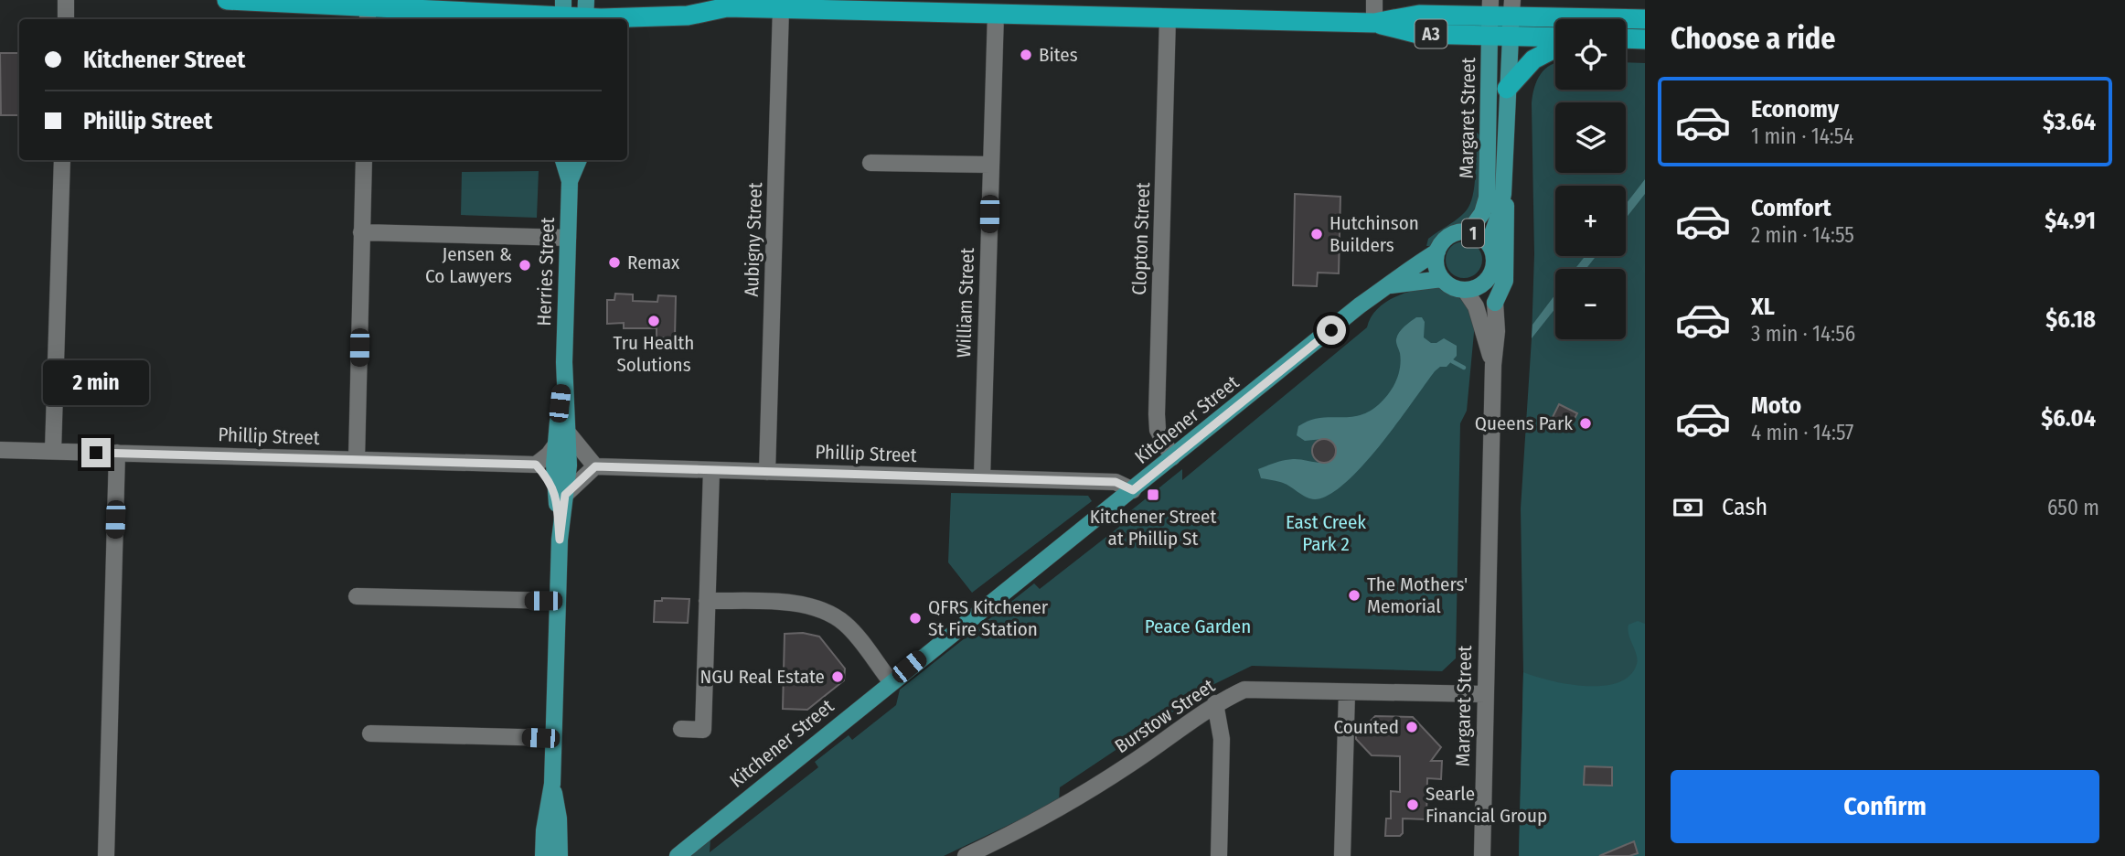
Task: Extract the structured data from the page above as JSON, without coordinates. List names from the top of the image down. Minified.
{"streets":{"highway":["A3"],"main road":["Margaret Street","1","Herries Street","Kitchener Street"],"street":["Clopton Street","Aubigny Street","William Street","Phillip Street","Burstow Street"]},"crossings":[["A3","Margaret Street"],["A3","Clopton Street"],["A3","Aubigny Street"],["A3","William Street"],["Margaret Street","1"],["Margaret Street","Kitchener Street"],["Margaret Street","Burstow Street"],["1","Kitchener Street"],["Clopton Street","Kitchener Street"],["Aubigny Street","Phillip Street"],["William Street","Phillip Street"],["Kitchener Street","Phillip Street"]],"parks":["East Creek Park 2","Peace Garden"],"places":{"other":["Bites","Hutchinson Builders","Remax","Jensen & Co Lawyers","Tru Health Solutions","Queens Park","The Mothers' Memorial","QFRS Kitchener St Fire Station","NGU Real Estate","Counted","Searle Financial Group"],"transit":["Kitchener Street at Phillip St"]},"page":{"heading":"Choose a ride","map_buttons":["+","−"],"banner":["Kitchener Street","Phillip Street"],"list":[{"name":"Economy","note":"1 min · 14:54","value":"$3.64"},{"name":"Comfort","note":"2 min · 14:55","value":"$4.91"},{"name":"XL","note":"3 min · 14:56","value":"$6.18"},{"name":"Moto","note":"4 min · 14:57","value":"$6.04"}],"bubble":"2 min","pay":["Cash","650 m"],"buttons":"Confirm"}}
